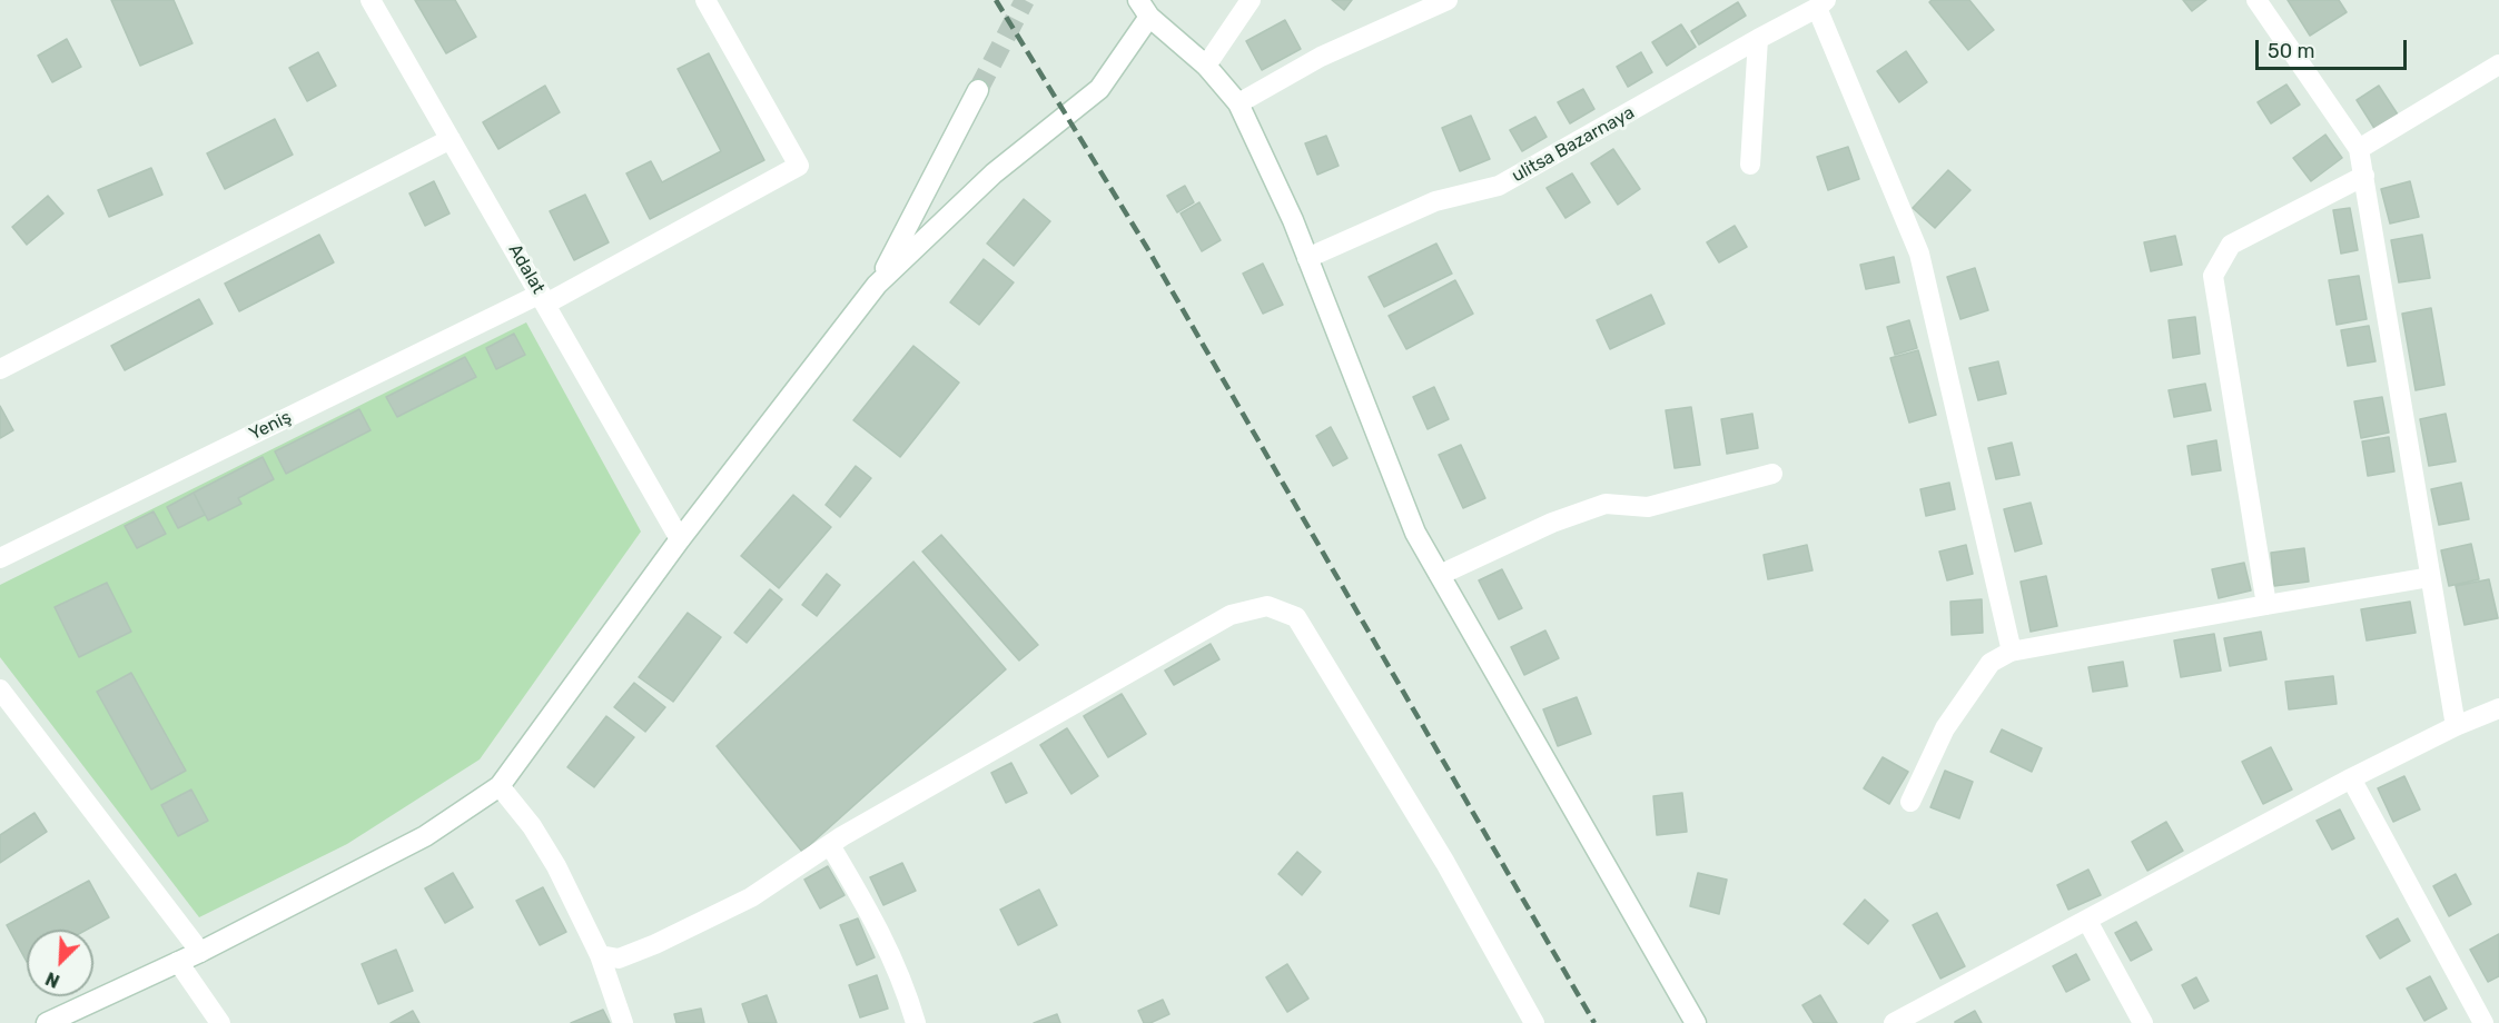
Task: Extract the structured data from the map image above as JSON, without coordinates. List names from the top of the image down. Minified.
{"streets":{"street":["ulitsa Bazarnaya","Adalat","Yeniş"]},"crossings":[["Adalat","Yeniş"]],"scale_bar":"50 m","north":"bottom left"}
